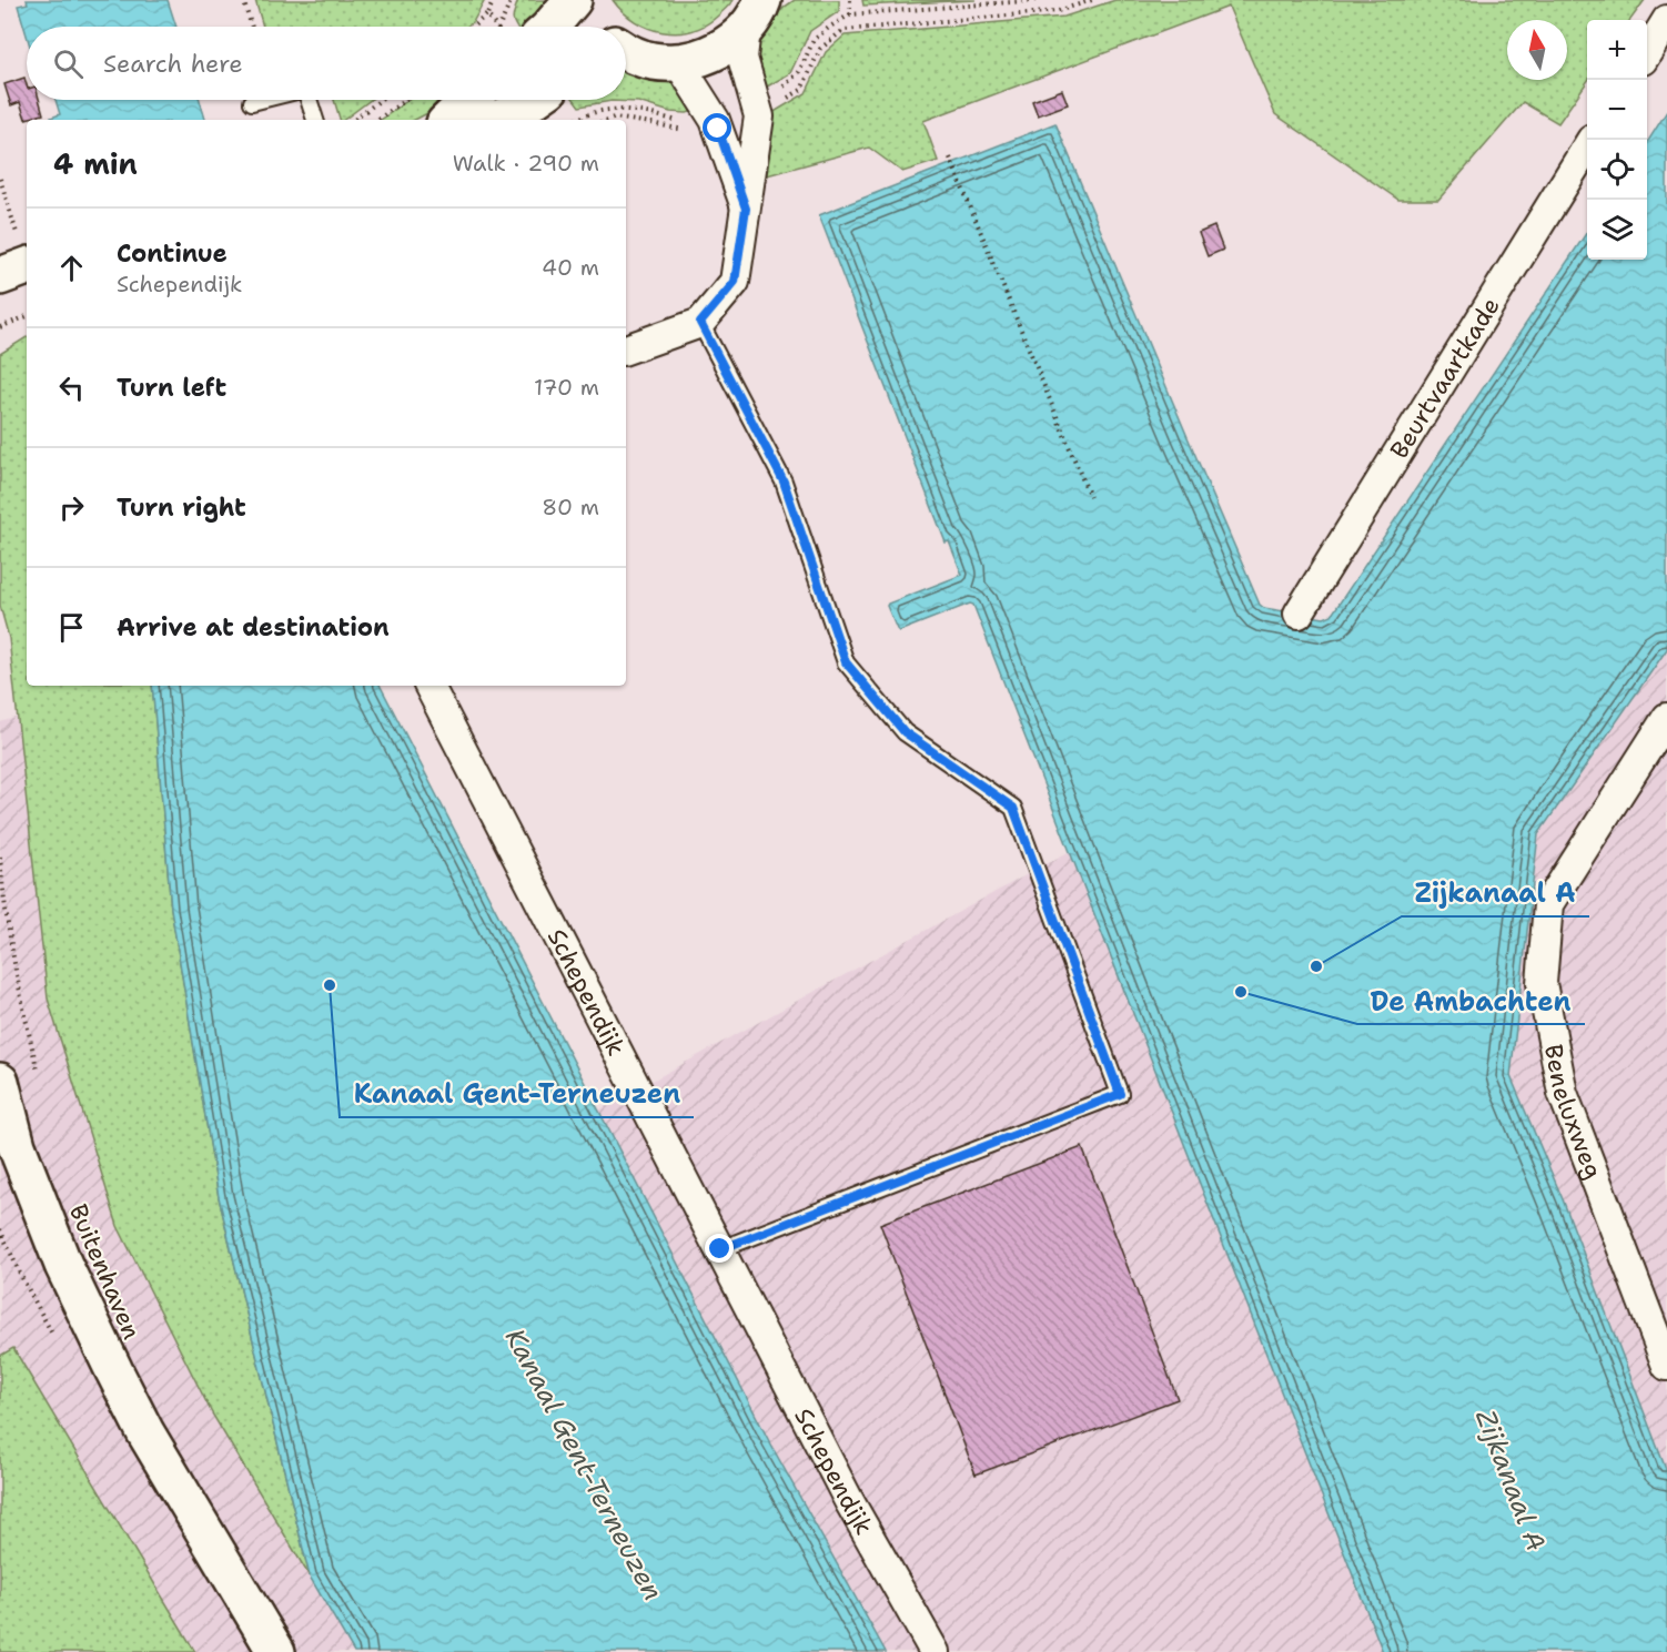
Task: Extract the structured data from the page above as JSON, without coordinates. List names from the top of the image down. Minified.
{"streets":{"main road":["Buitenhaven"],"street":["Beurtvaartkade","Schependijk","Beneluxweg"]},"water":["Kanaal Gent-Terneuzen","Zijkanaal A"],"places":["Zijkanaal A","Kanaal Gent-Terneuzen","De Ambachten"],"north":"top","page":{"map_buttons":["+","−"],"search":"Search here","heading":["4 min","Walk · 290 m"],"list":[["Continue","Schependijk","40 m"],["Turn left","170 m"],["Turn right","80 m"],"Arrive at destination"]}}
